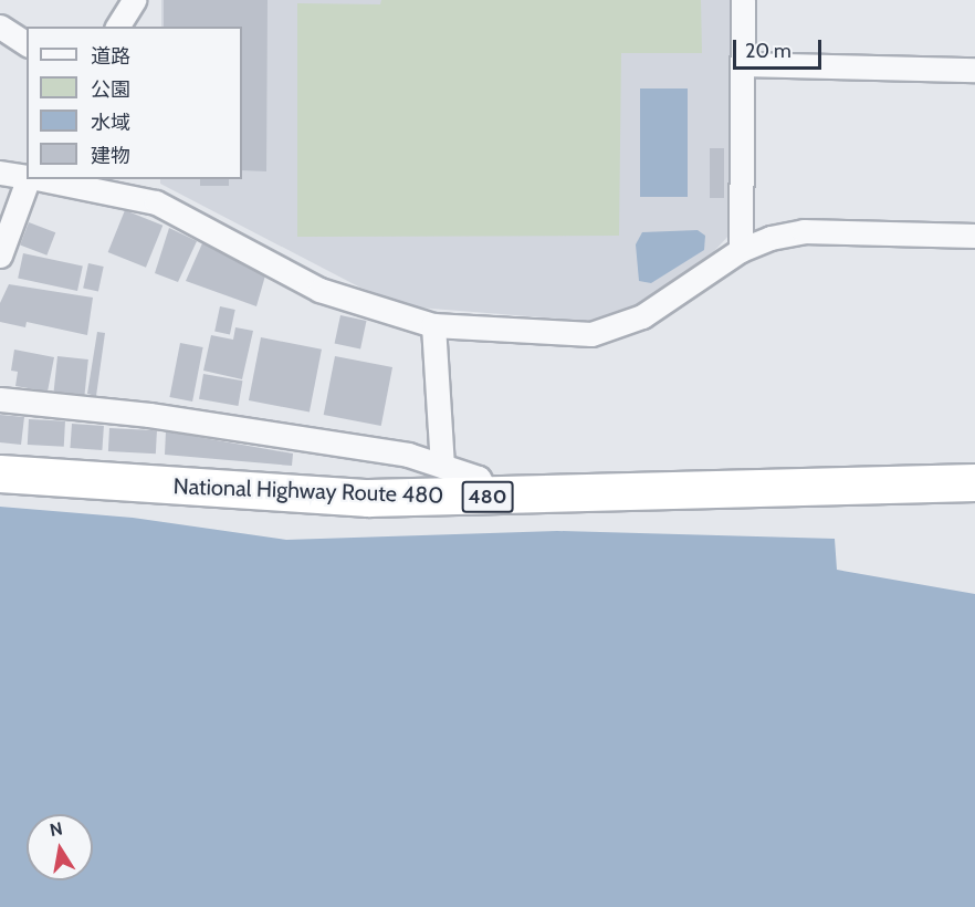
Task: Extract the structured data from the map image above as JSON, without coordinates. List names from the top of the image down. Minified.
{"streets":{"highway":["National Highway Route 480","480"]},"legend":["道路","公園","水域","建物"],"scale_bar":"20 m","north":"top"}
